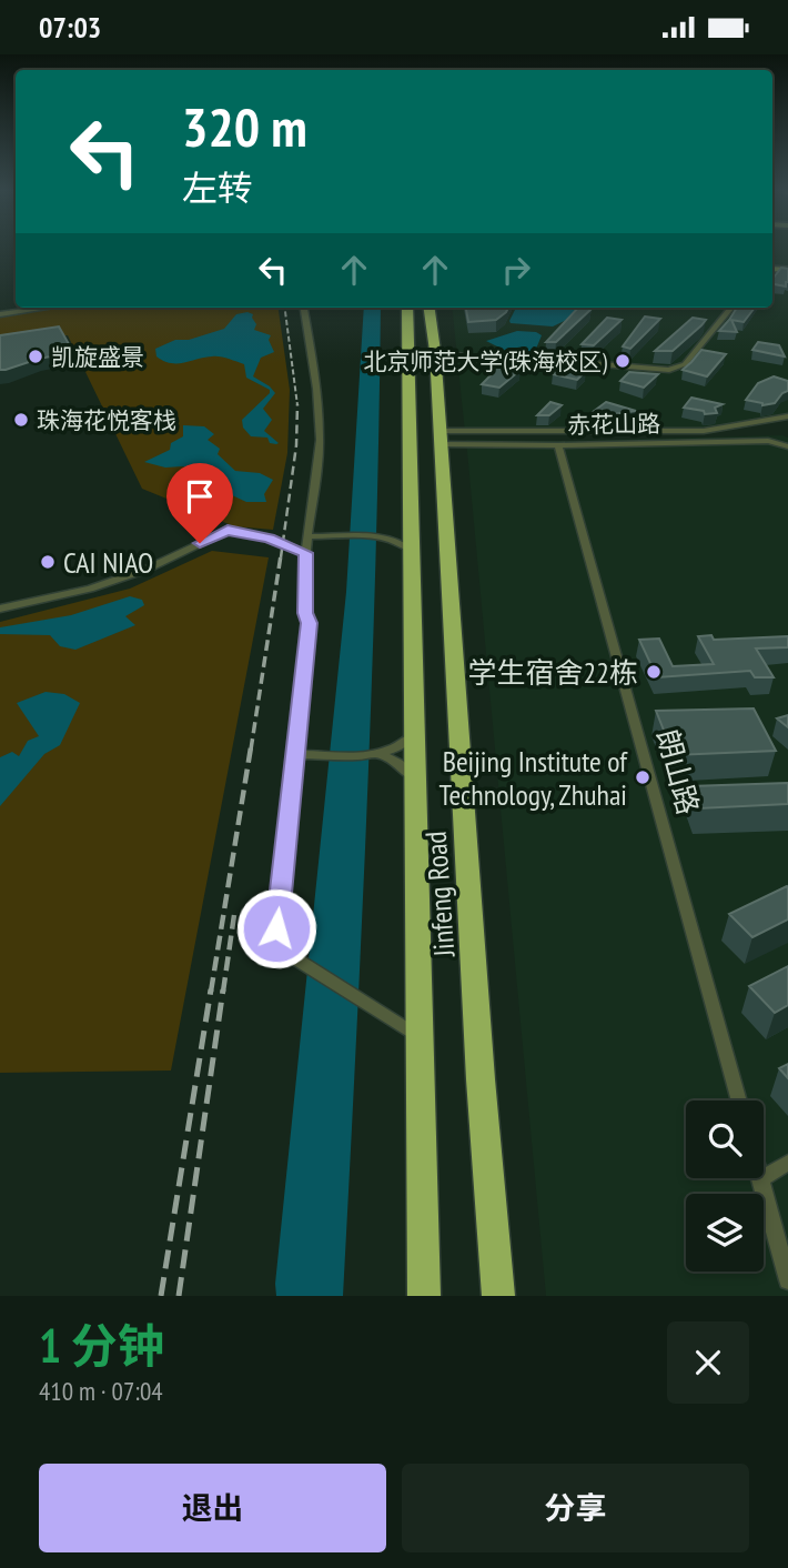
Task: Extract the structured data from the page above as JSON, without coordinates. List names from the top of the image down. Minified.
{"streets":{"highway":["Jinfeng Road"],"street":["赤花山路","朗山路"]},"crossings":[["赤花山路","朗山路"],["赤花山路","Jinfeng Road"]],"places":["凯旋盛景","北京师范大学(珠海校区)","珠海花悦客栈","CAI NIAO","学生宿舍22栋","Beijing Institute of Technology, Zhuhai"],"page":{"status":"07:03","turn":["320 m","左转"],"heading":["1 分钟","410 m · 07:04"],"buttons":["退出","分享"]}}
